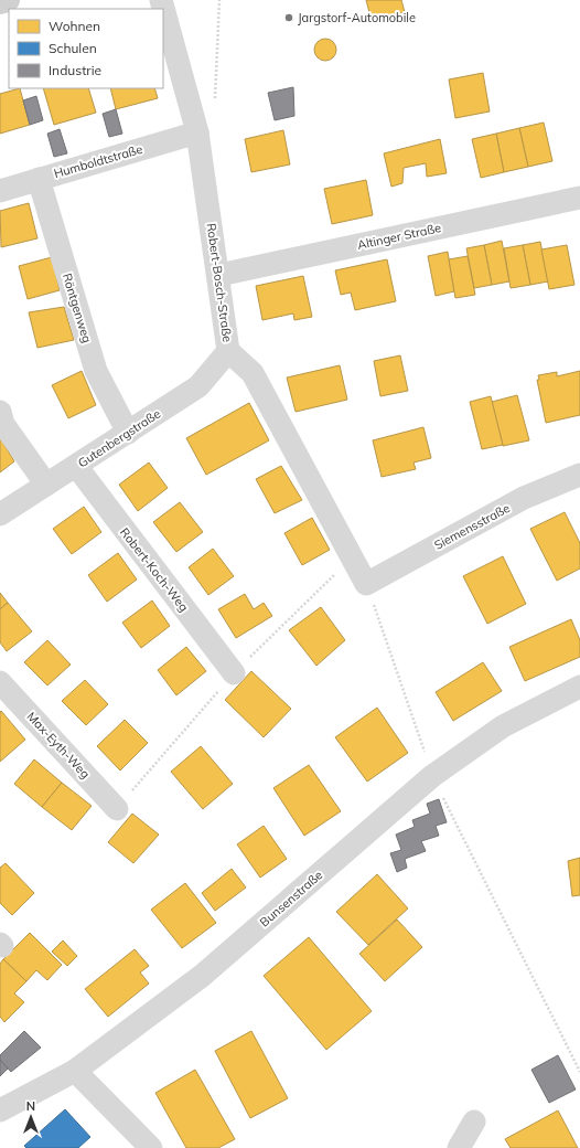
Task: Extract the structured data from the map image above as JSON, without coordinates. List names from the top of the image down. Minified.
{"streets":{"street":["Humboldtstraße","Altinger Straße","Robert-Bosch-Straße","Röntgenweg","Gutenbergstraße","Siemensstraße","Robert-Koch-Weg","Max-Eyth-Weg","Bunsenstraße"]},"crossings":[["Humboldtstraße","Robert-Bosch-Straße"],["Humboldtstraße","Röntgenweg"],["Altinger Straße","Robert-Bosch-Straße"],["Robert-Bosch-Straße","Gutenbergstraße"],["Robert-Bosch-Straße","Siemensstraße"],["Röntgenweg","Gutenbergstraße"],["Gutenbergstraße","Robert-Koch-Weg"]],"places":["Jargstorf-Automobile"],"legend":["Wohnen","Schulen","Industrie"],"north":"top"}
